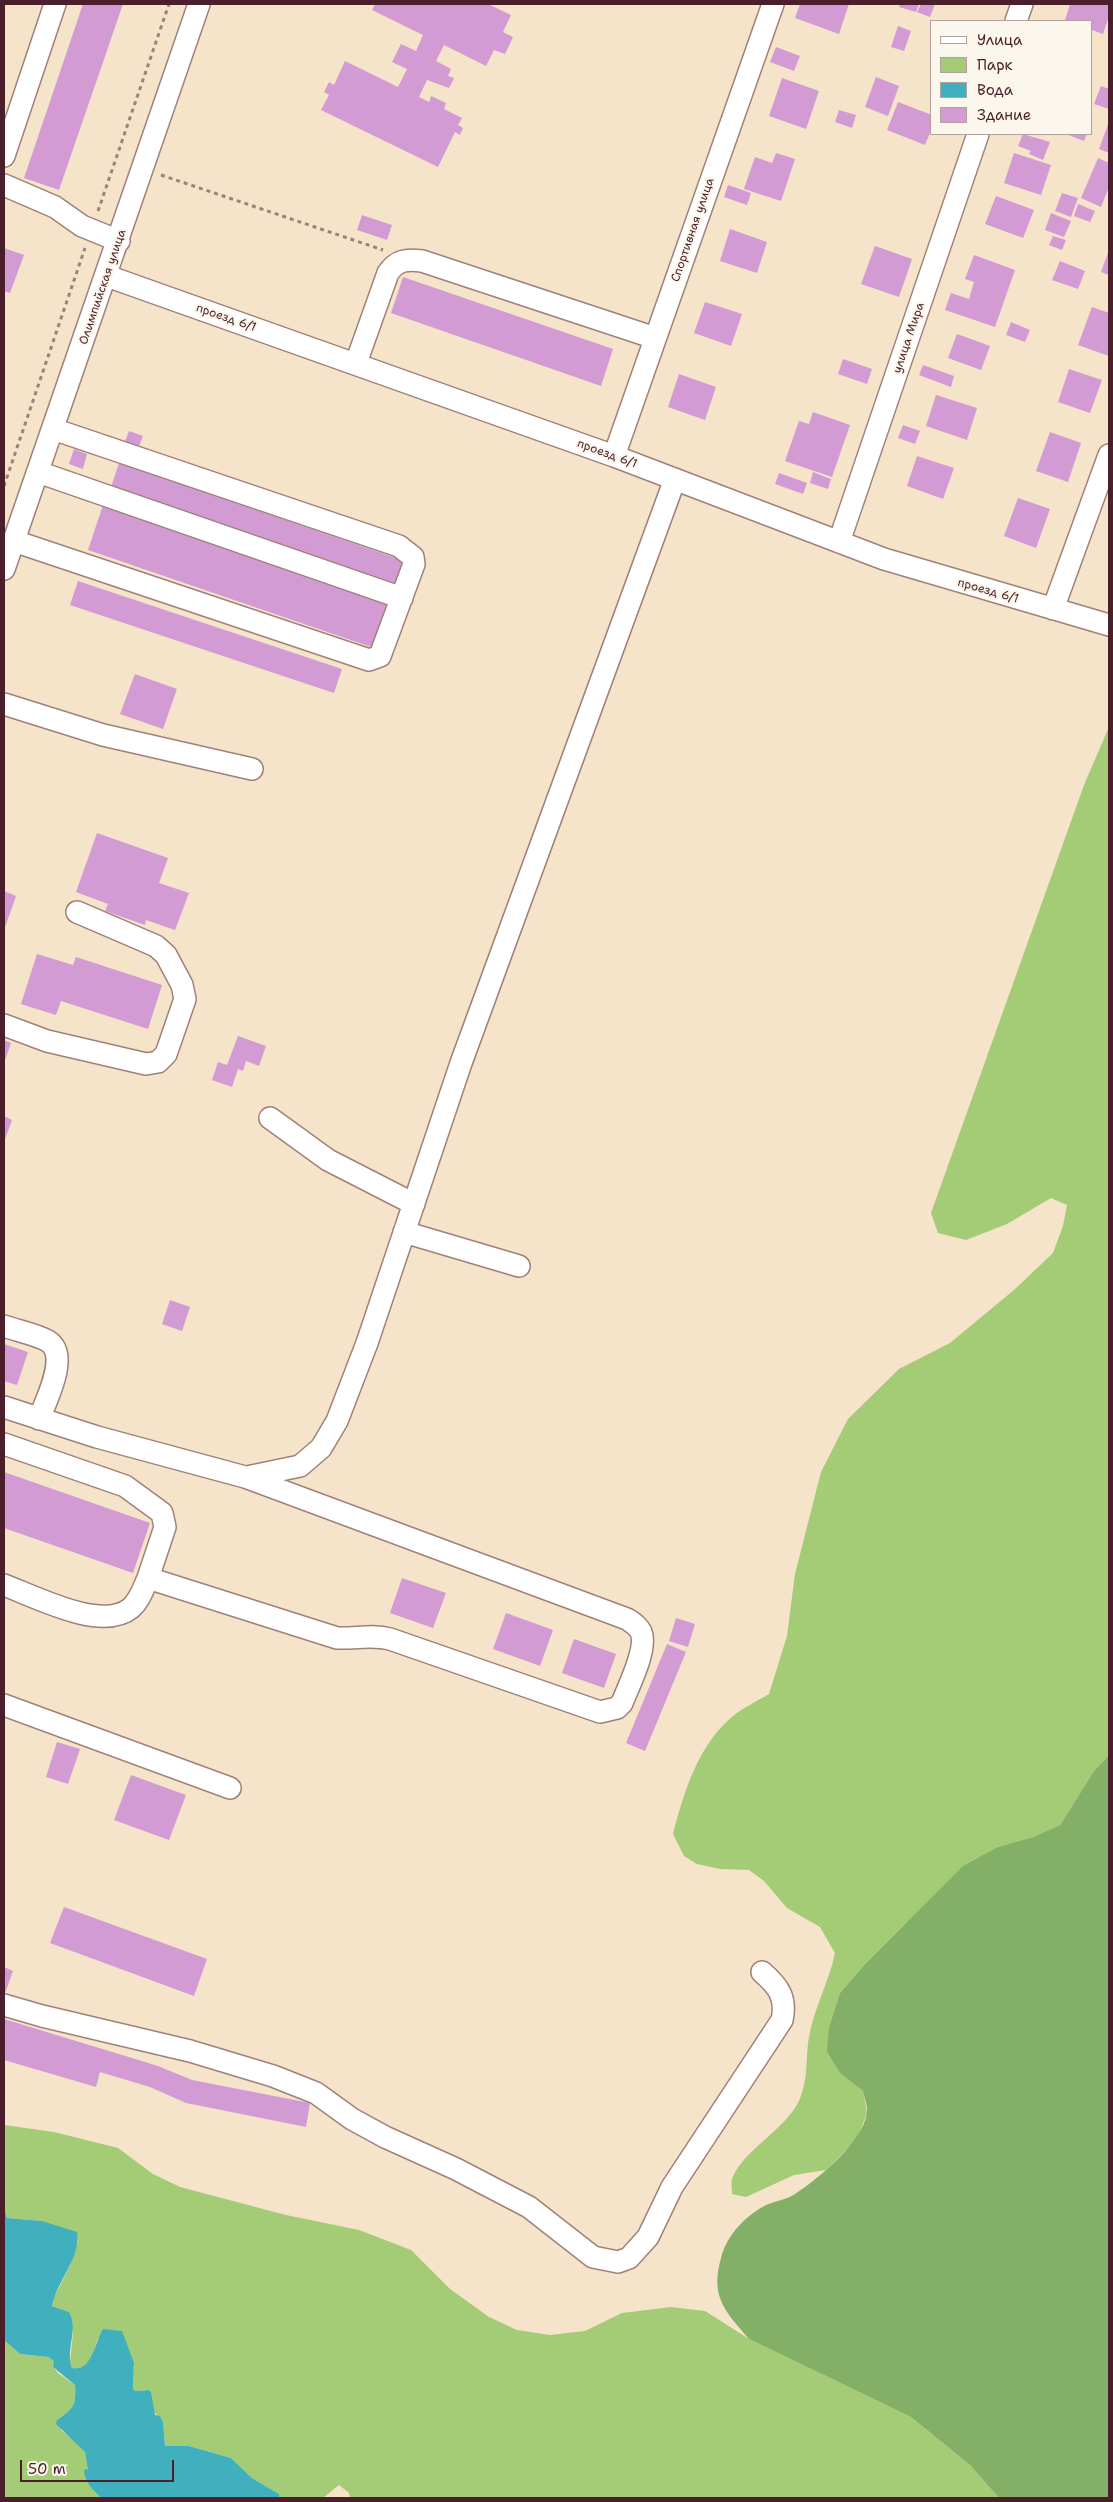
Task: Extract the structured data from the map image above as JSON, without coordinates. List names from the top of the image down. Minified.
{"streets":{"street":["Спортивная улица","Олимпийская улица","проезд 6/1","улица Мира"]},"crossings":[["Спортивная улица","проезд 6/1"],["Олимпийская улица","проезд 6/1"],["проезд 6/1","улица Мира"]],"legend":["Улица","Парк","Вода","Здание"],"scale_bar":"50 m"}
